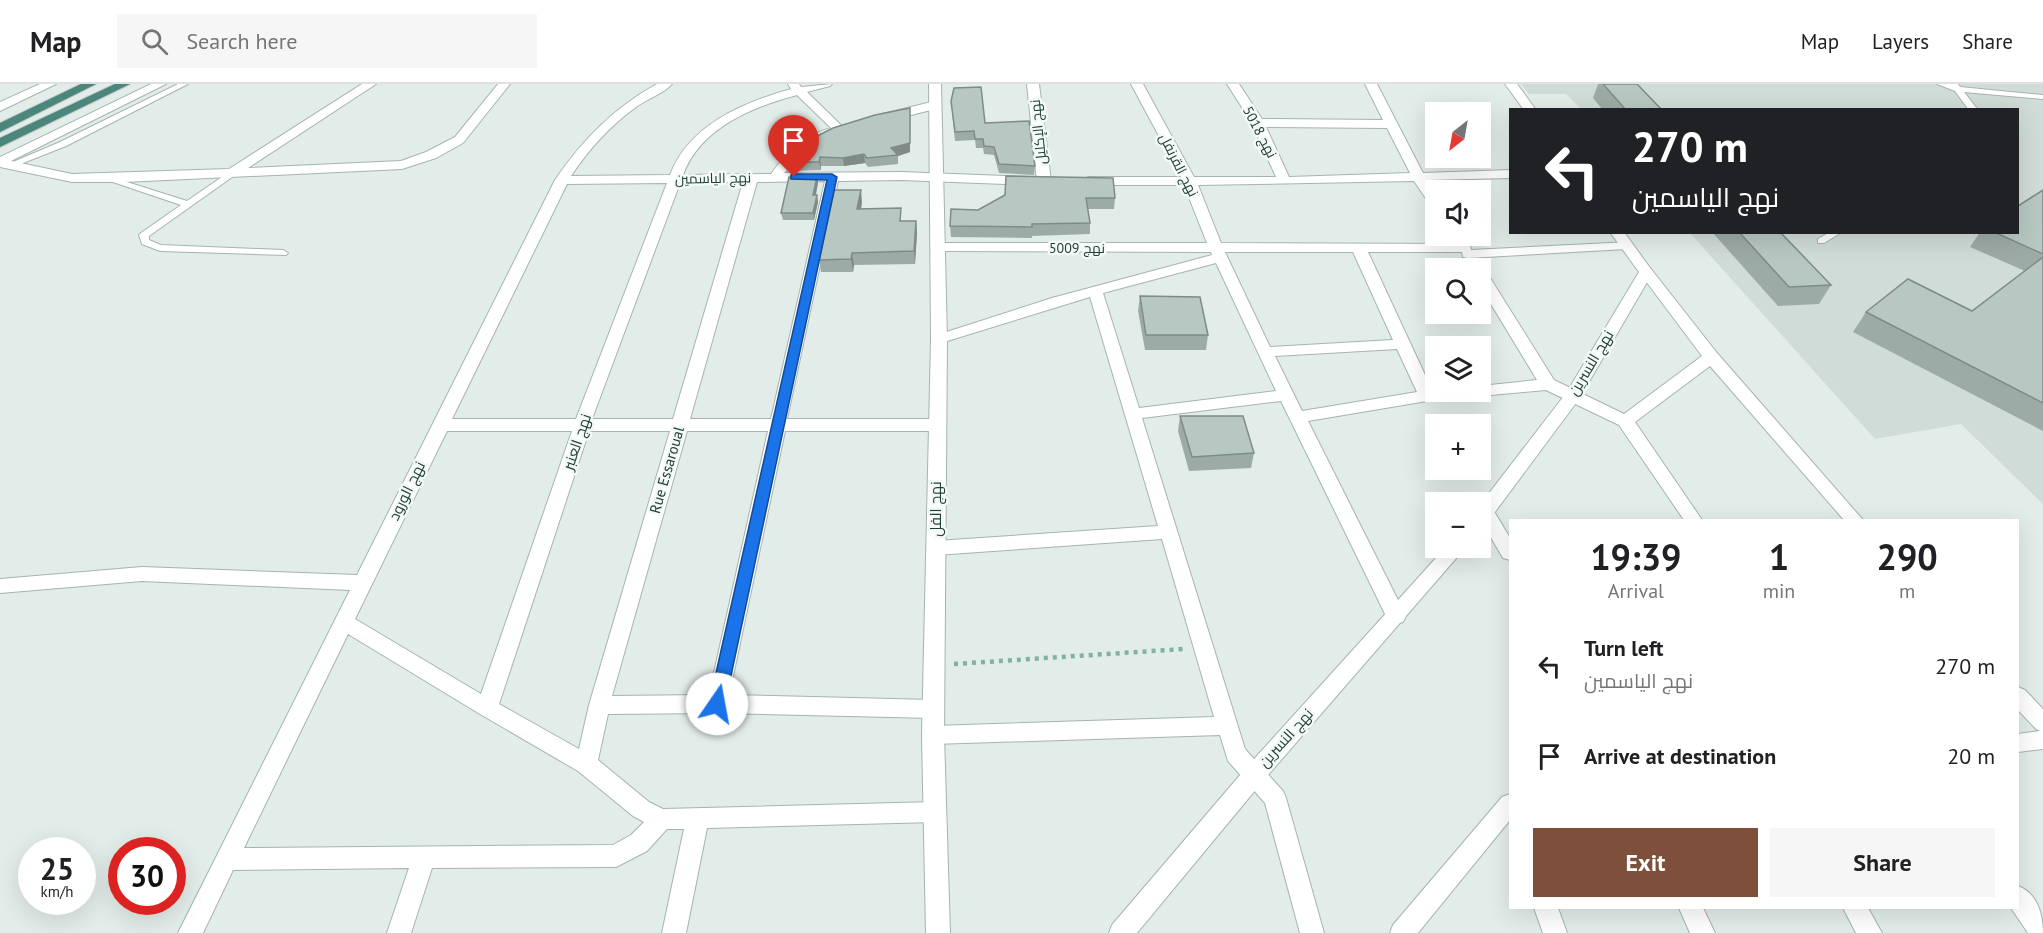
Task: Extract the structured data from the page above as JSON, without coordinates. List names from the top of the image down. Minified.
{"streets":{"street":["نهج الإكليل","نهج 5018","نهج القرنفل","نهج الياسمين","نهج 5009","نهج النسرين","نهج العنبر","Rue Essaroual","نهج الورود","نهج الفل"]},"crossings":[["نهج الإكليل","نهج الياسمين"],["نهج القرنفل","نهج 5009"],["نهج القرنفل","نهج النسرين"],["نهج الياسمين","نهج العنبر"],["نهج الياسمين","Rue Essaroual"],["نهج الياسمين","نهج الورود"],["نهج الياسمين","نهج الفل"],["نهج 5009","نهج الفل"]],"north":"bottom left","page":{"header":"Map","search":"Search here","nav":["Map","Layers","Share"],"map_buttons":["+","−"],"turn":["270 m","نهج الياسمين"],"eta":["19:39","Arrival","1","min","290","m"],"list":[{"name":"Turn left","note":"نهج الياسمين","value":"270 m"},{"name":"Arrive at destination","value":"20 m"}],"buttons":["Exit","Share"],"speed":"25 km/h","limit":"30"}}
